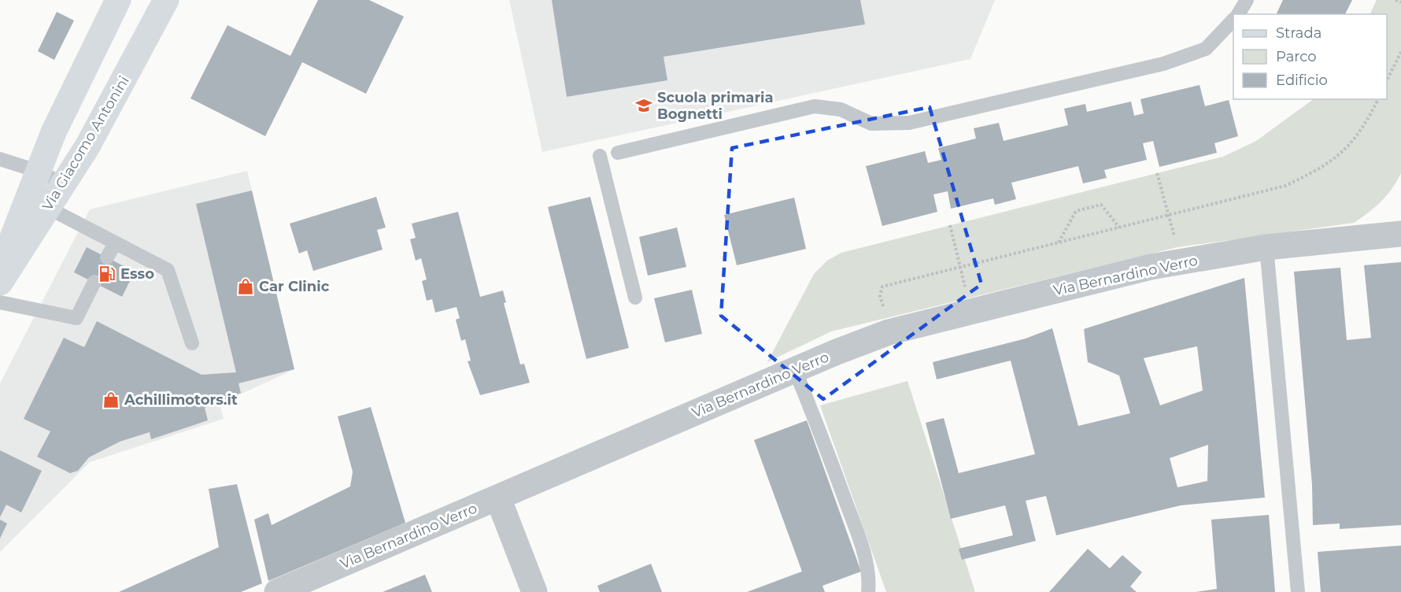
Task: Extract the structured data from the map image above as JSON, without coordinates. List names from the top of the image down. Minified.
{"streets":{"main road":["Via Giacomo Antonini"],"street":["Via Bernardino Verro"]},"places":{"school or university":["Scuola primaria Bognetti"],"fuel station":["Esso"],"shop":["Car Clinic","Achillimotors.it"]},"legend":["Strada","Parco","Edificio"]}
